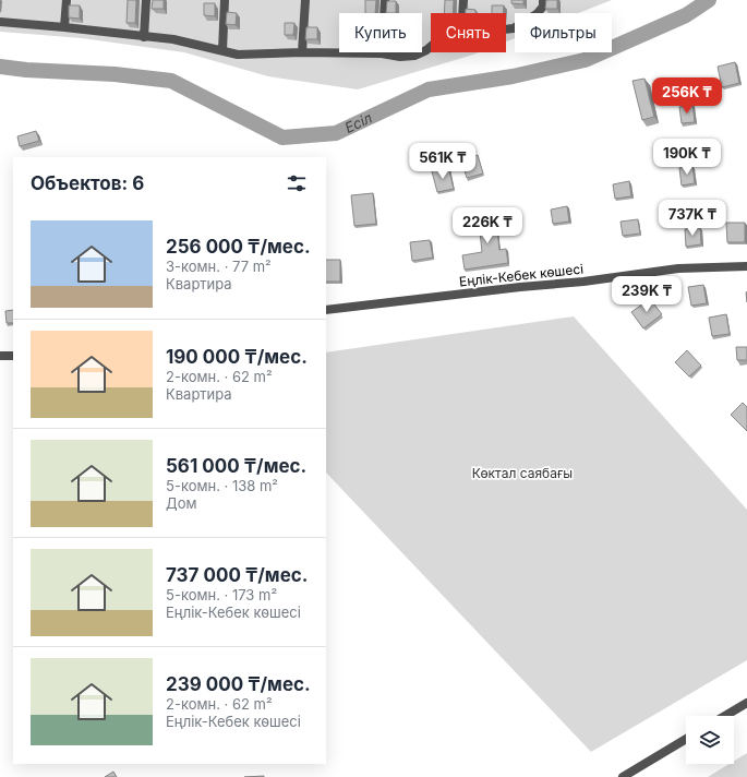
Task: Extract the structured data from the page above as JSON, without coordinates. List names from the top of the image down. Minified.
{"streets":{"street":["Еңлік-Кебек көшесі"]},"water":["Есіл"],"parks":["Көктал саябағы"],"page":{"chip":["Купить","Снять","Фильтры"],"price":["256K ₸","190K ₸","561K ₸","737K ₸","226K ₸","239K ₸"],"heading":"Объектов: 6","list":[{"name":"256 000 ₸/мес.","note":"3-комн. · 77 m² · Квартира"},{"name":"190 000 ₸/мес.","note":"2-комн. · 62 m² · Квартира"},{"name":"561 000 ₸/мес.","note":"5-комн. · 138 m² · Дом"},{"name":"737 000 ₸/мес.","note":"5-комн. · 173 m² · Еңлік-Кебек көшесі"},{"name":"239 000 ₸/мес.","note":"2-комн. · 62 m² · Еңлік-Кебек көшесі"}]}}
